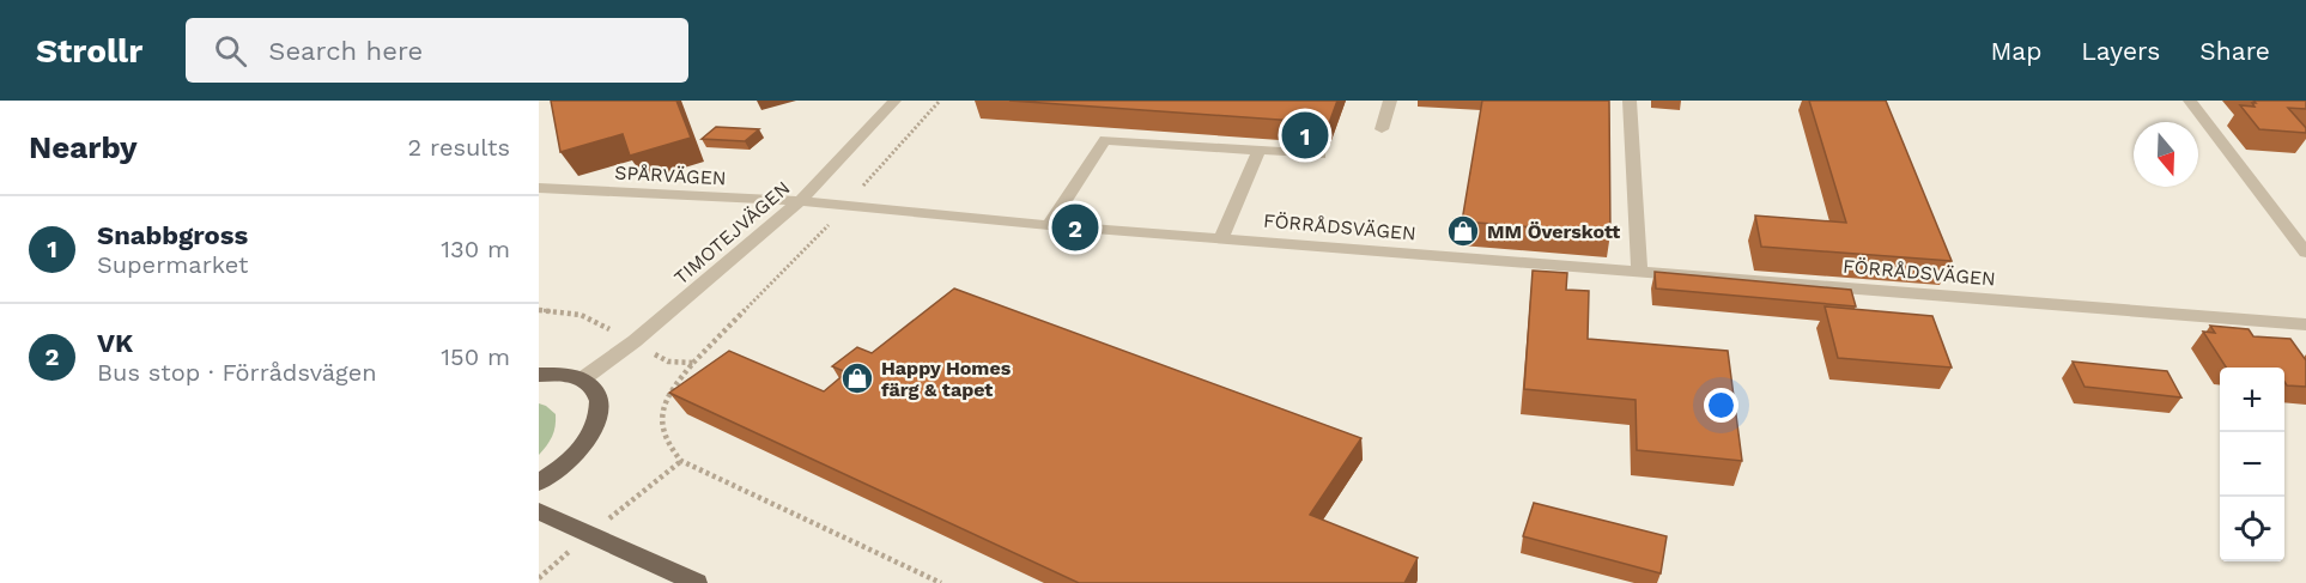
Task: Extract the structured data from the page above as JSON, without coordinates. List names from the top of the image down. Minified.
{"streets":{"street":["SPÅRVÄGEN","FÖRRÅDSVÄGEN","TIMOTEJVÄGEN"]},"crossings":[["SPÅRVÄGEN","FÖRRÅDSVÄGEN"],["SPÅRVÄGEN","TIMOTEJVÄGEN"],["FÖRRÅDSVÄGEN","TIMOTEJVÄGEN"]],"places":{"shop":["MM Överskott","Happy Homes färg & tapet"]},"north":"bottom","page":{"header":"Strollr","search":"Search here","nav":["Map","Layers","Share"],"heading":["Nearby","2 results"],"pins":["1","2"],"list":[{"mark":"1","name":"Snabbgross","note":"Supermarket","value":"130 m"},{"mark":"2","name":"VK","note":"Bus stop · Förrådsvägen","value":"150 m"}],"map_buttons":["+","−"]}}
